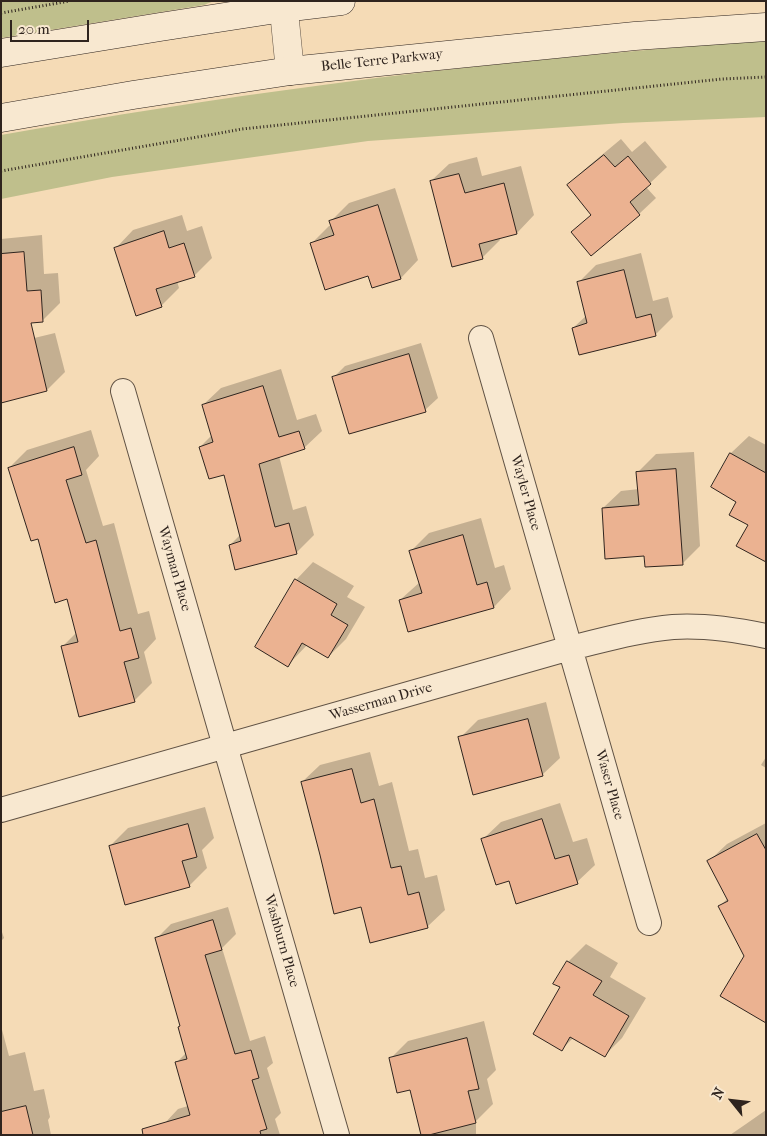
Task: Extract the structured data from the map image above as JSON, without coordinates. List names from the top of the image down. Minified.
{"streets":{"main road":["Belle Terre Parkway"],"street":["Wayler Place","Wayman Place","Wasserman Drive","Waser Place","Washburn Place"]},"crossings":[["Wayler Place","Wasserman Drive"],["Wayler Place","Waser Place"],["Wayman Place","Wasserman Drive"],["Wayman Place","Washburn Place"],["Wasserman Drive","Waser Place"],["Wasserman Drive","Washburn Place"]],"scale_bar":"20 m","north":"top left"}
